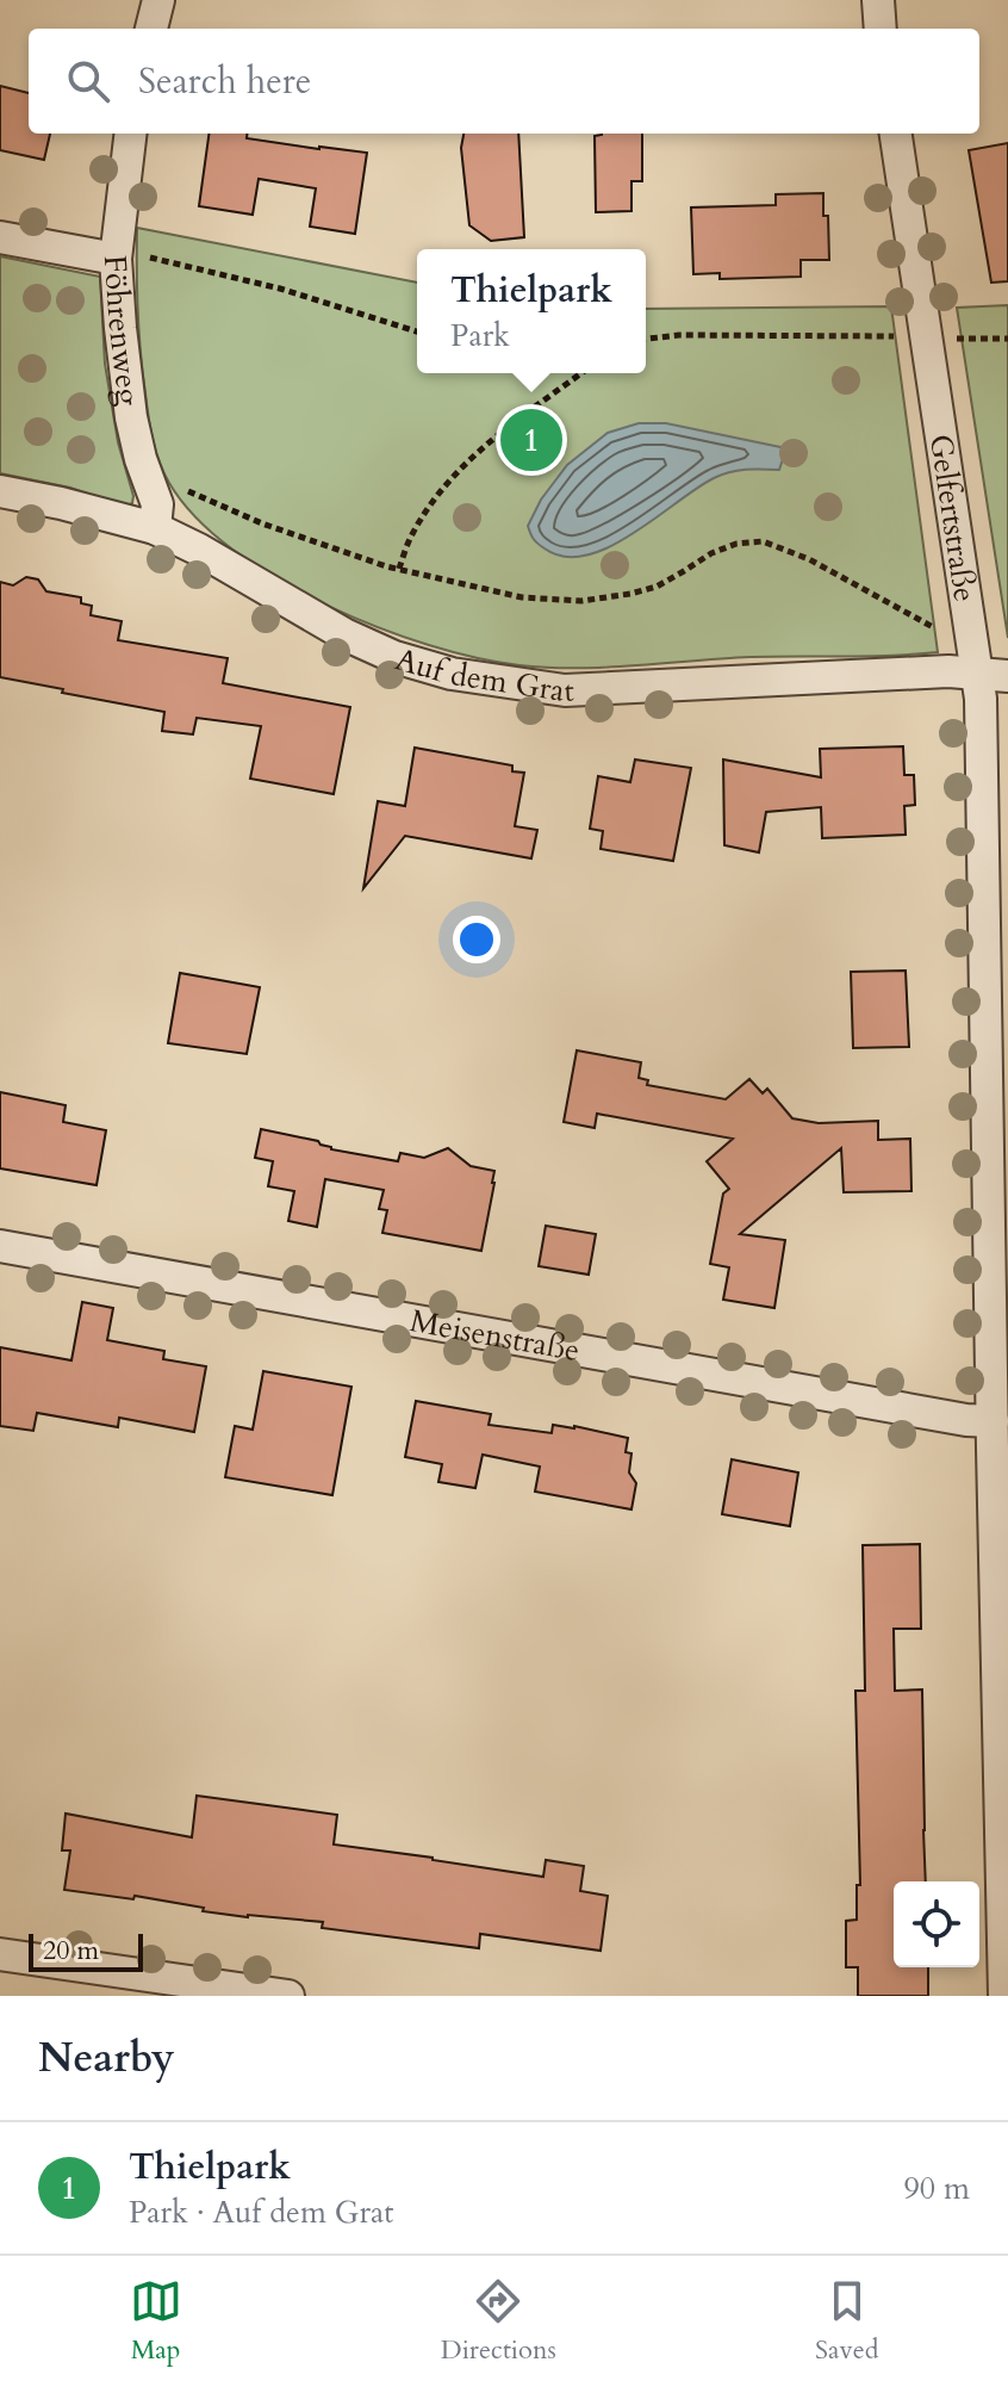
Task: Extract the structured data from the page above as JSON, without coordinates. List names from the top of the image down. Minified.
{"streets":{"street":["Föhrenweg","Gelfertstraße","Auf dem Grat","Meisenstraße"]},"crossings":[["Föhrenweg","Auf dem Grat"],["Gelfertstraße","Auf dem Grat"],["Gelfertstraße","Meisenstraße"]],"scale_bar":"20 m","page":{"search":"Search here","popup":["Thielpark","Park"],"pins":"1","scale":"20 m","heading":"Nearby","list":[{"mark":"1","name":"Thielpark","note":"Park · Auf dem Grat","value":"90 m"}],"nav":["Map","Directions","Saved"]}}
